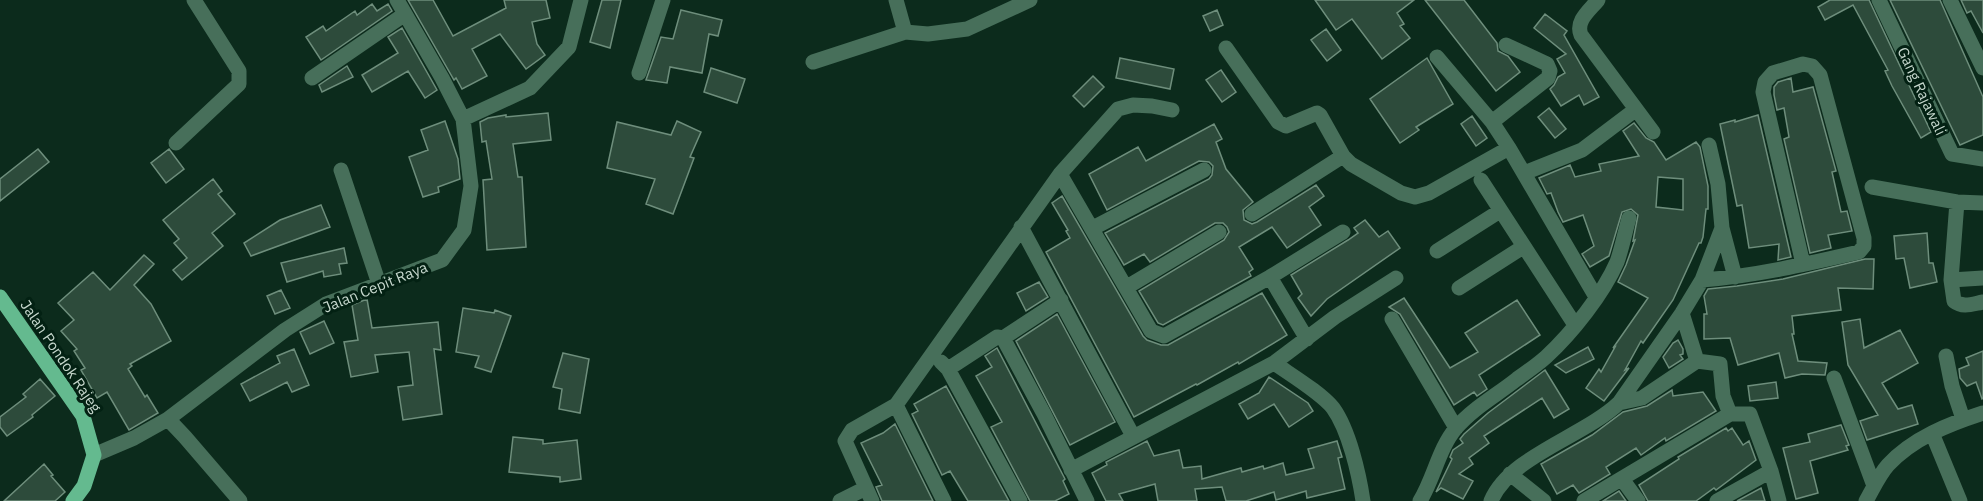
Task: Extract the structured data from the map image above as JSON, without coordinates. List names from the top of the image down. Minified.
{"streets":{"main road":["Jalan Pondok Rajeg"],"street":["Gang Rajawali","Jalan Cepit Raya"]},"crossings":[["Jalan Cepit Raya","Jalan Pondok Rajeg"]]}
